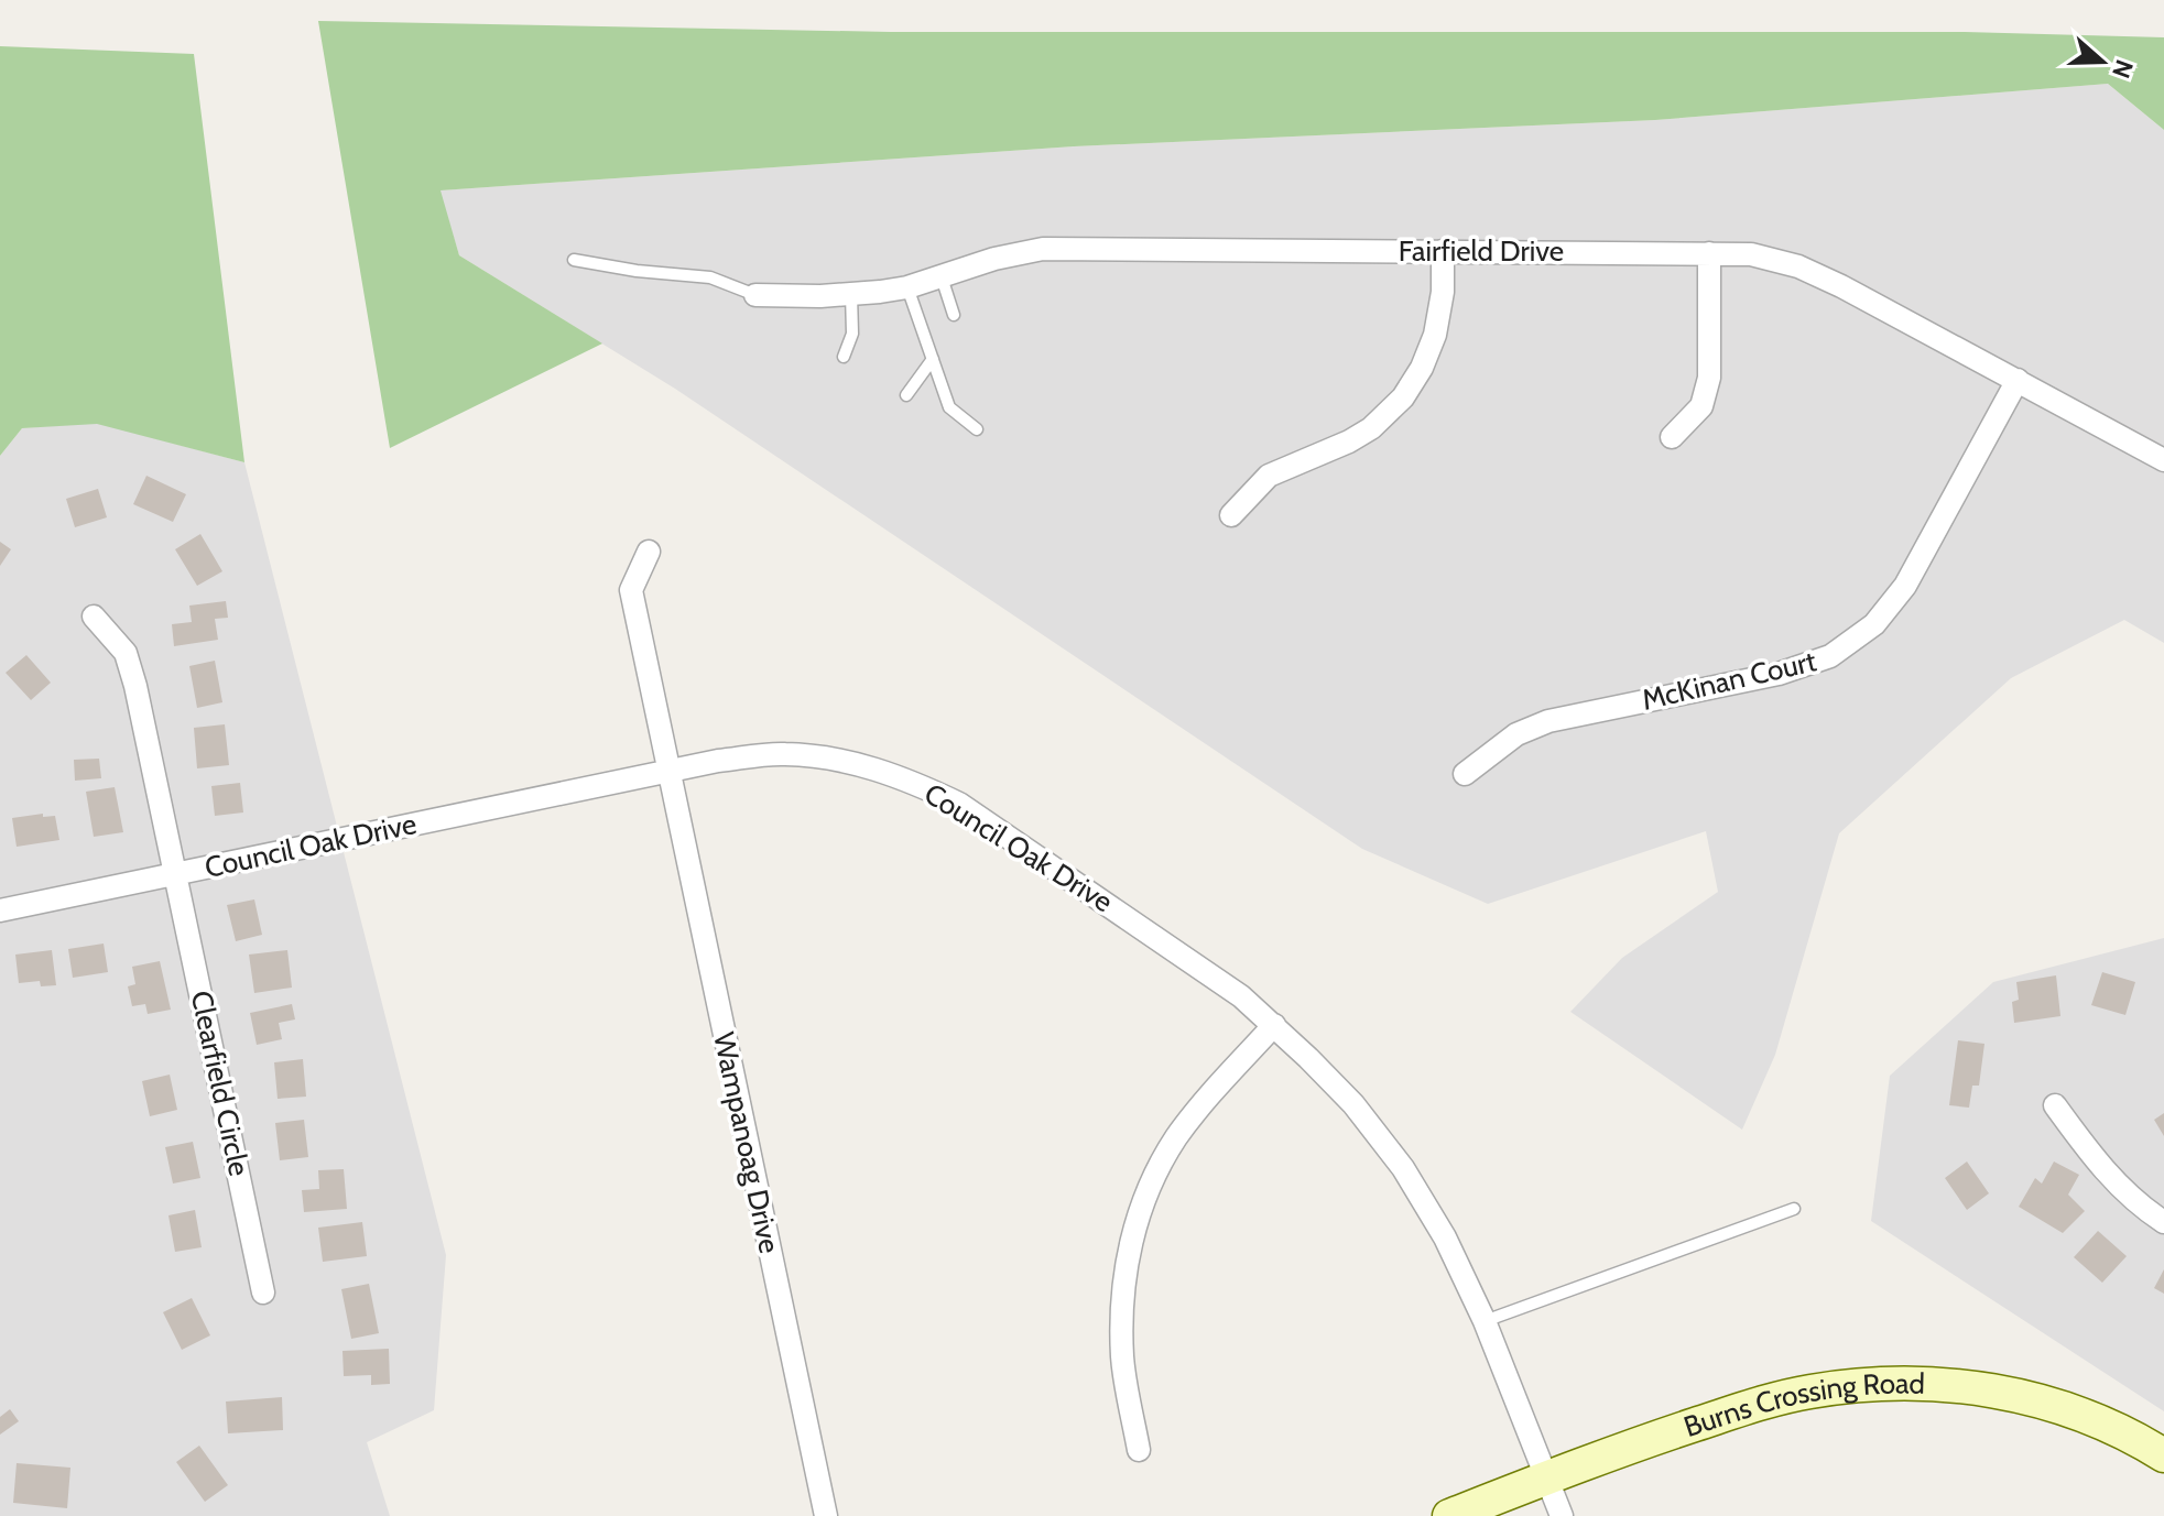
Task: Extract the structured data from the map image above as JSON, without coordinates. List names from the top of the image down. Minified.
{"streets":{"street":["Fairfield Drive","McKinan Court","Council Oak Drive","Clearfield Circle","Wampanoag Drive","Burns Crossing Road"]},"crossings":[["Fairfield Drive","McKinan Court"],["Council Oak Drive","Clearfield Circle"],["Council Oak Drive","Wampanoag Drive"],["Council Oak Drive","Burns Crossing Road"]],"north":"right"}
